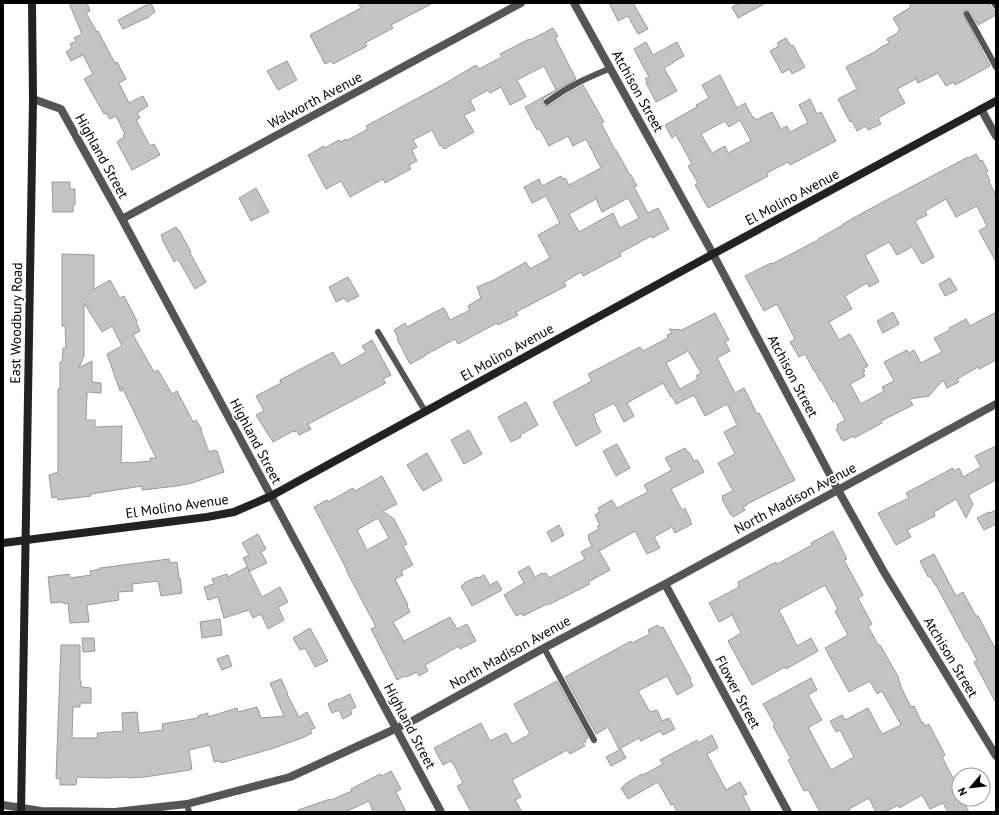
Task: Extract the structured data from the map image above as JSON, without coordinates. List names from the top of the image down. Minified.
{"streets":{"street":["Atchison Street","Walworth Avenue","Highland Street","El Molino Avenue","East Woodbury Road","North Madison Avenue","Flower Street"]},"crossings":[["Atchison Street","El Molino Avenue"],["Atchison Street","North Madison Avenue"],["Walworth Avenue","Highland Street"],["Highland Street","El Molino Avenue"],["Highland Street","East Woodbury Road"],["Highland Street","North Madison Avenue"],["El Molino Avenue","East Woodbury Road"],["East Woodbury Road","North Madison Avenue"],["North Madison Avenue","Flower Street"]],"north":"bottom left"}
